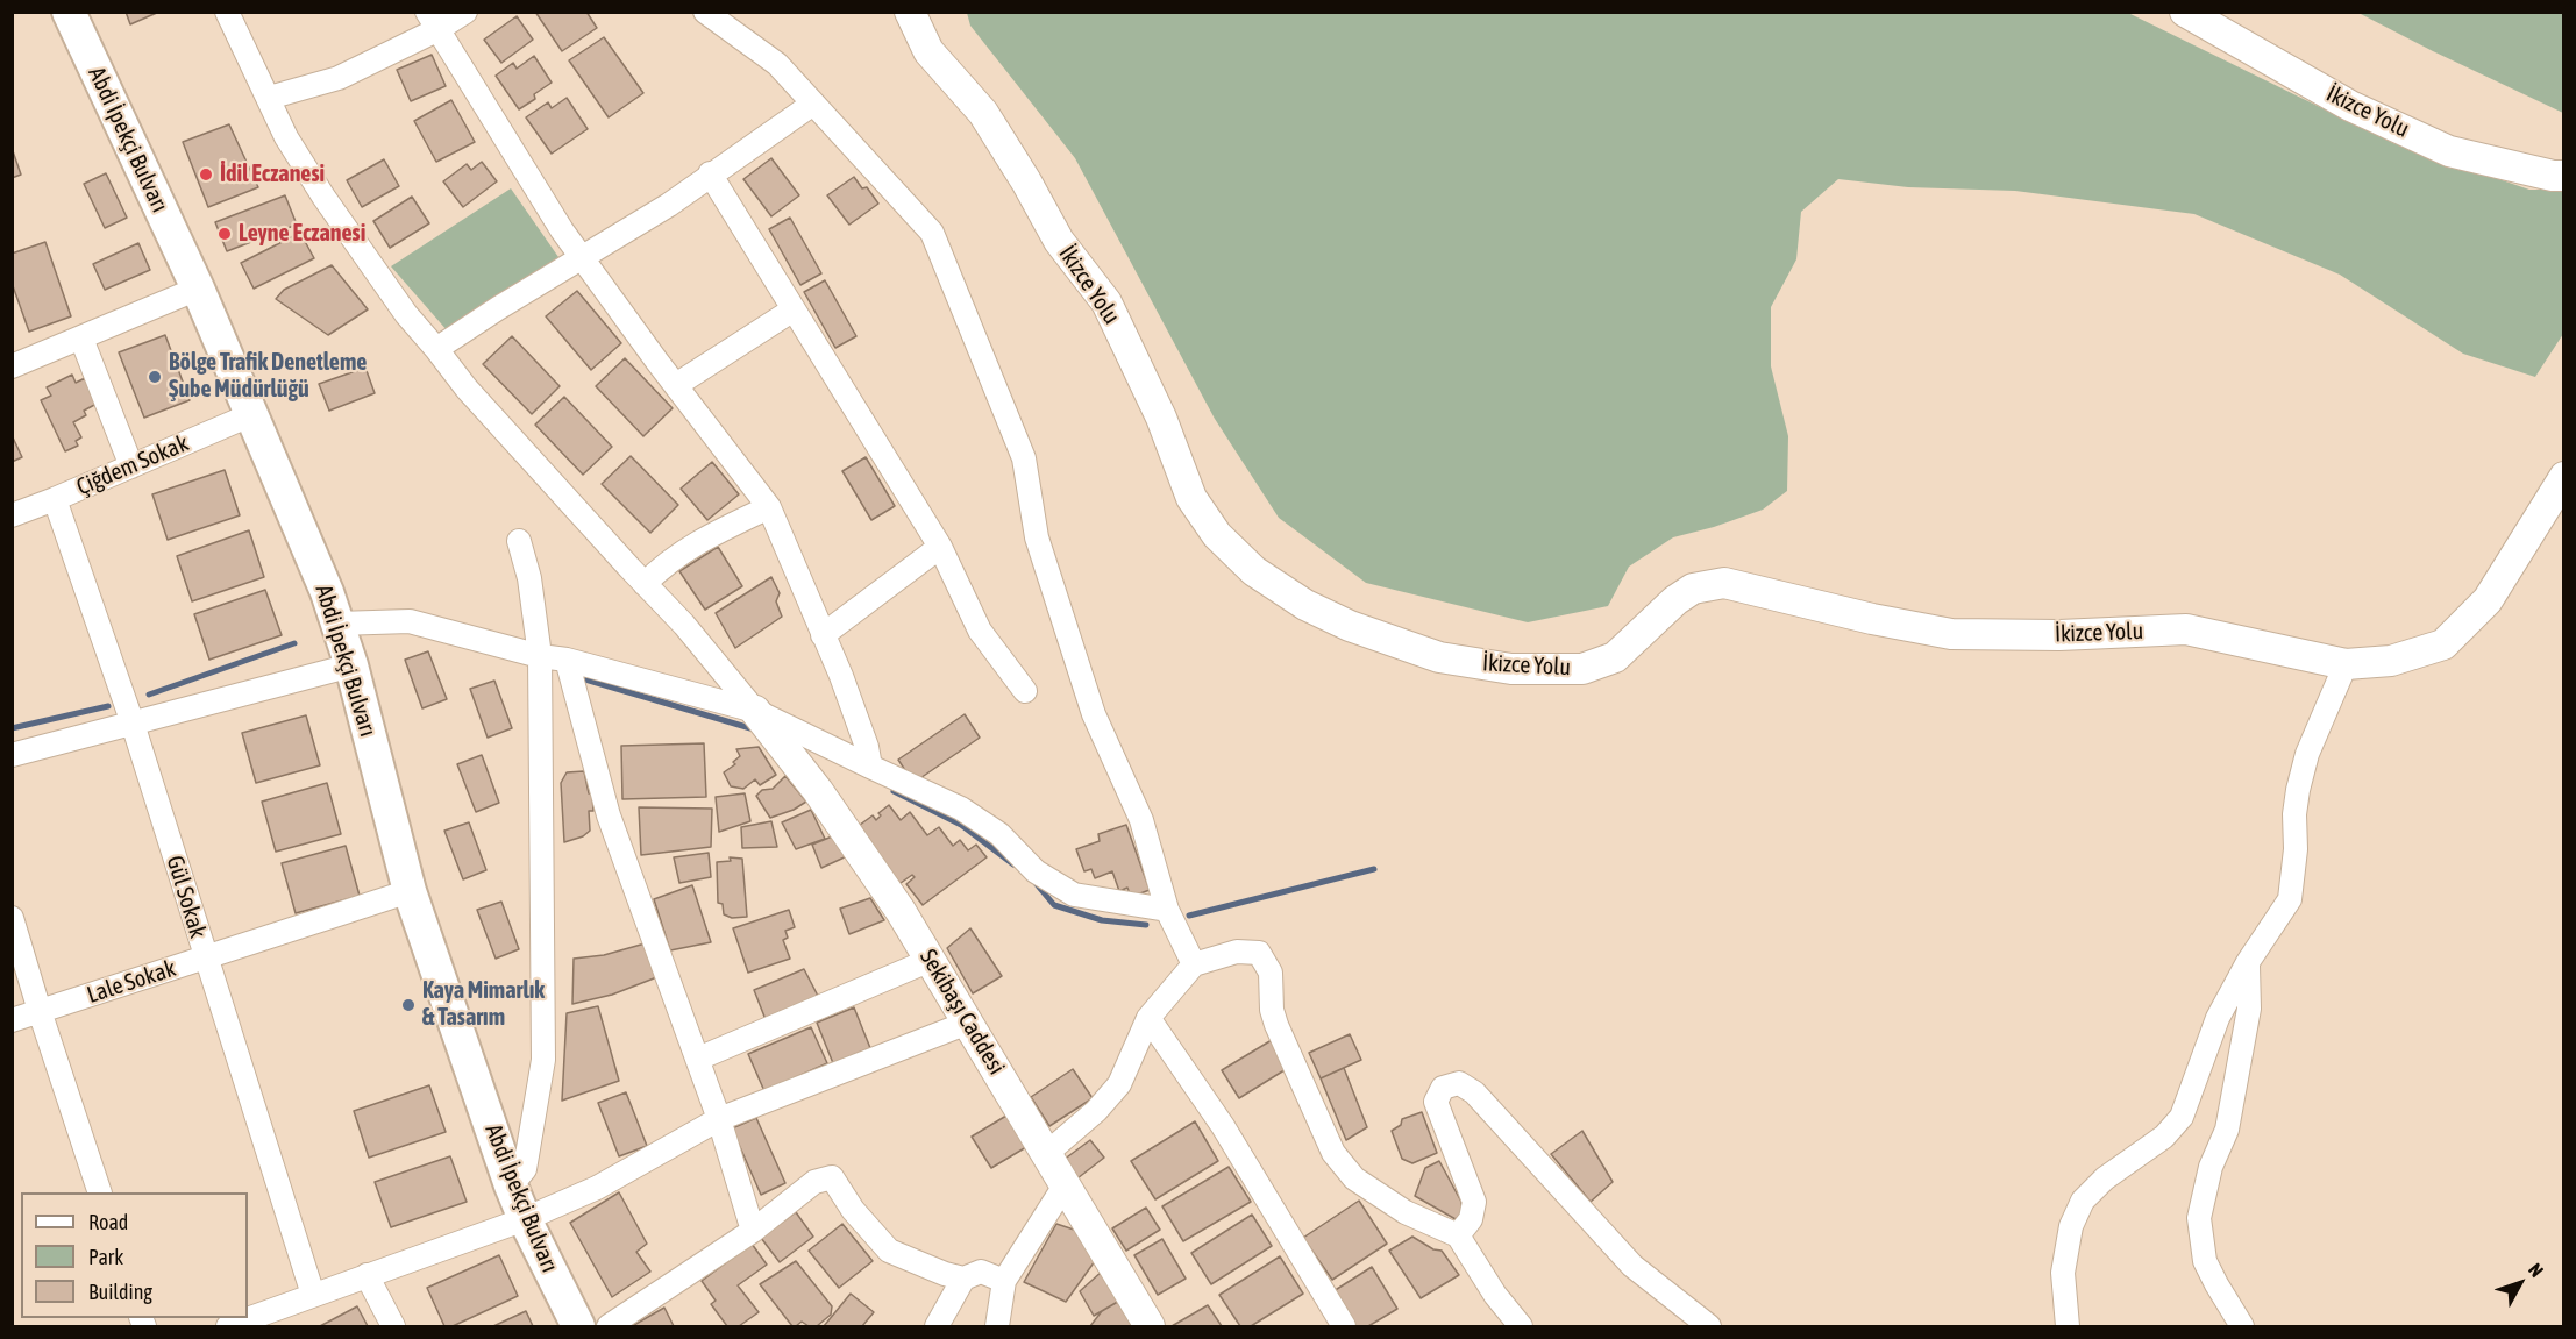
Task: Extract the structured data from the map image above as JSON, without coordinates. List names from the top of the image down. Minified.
{"streets":{"main road":["Abdi İpekçi Bulvarı"],"street":["İkizce Yolu","Çiğdem Sokak","Gül Sokak","Lale Sokak","Sekibaşı Caddesi"]},"crossings":[["Abdi İpekçi Bulvarı","Çiğdem Sokak"],["Abdi İpekçi Bulvarı","Lale Sokak"],["Çiğdem Sokak","Gül Sokak"],["Gül Sokak","Lale Sokak"]],"places":["İdil Eczanesi","Leyne Eczanesi","Bölge Trafik Denetleme Şube Müdürlüğü","Kaya Mimarlık & Tasarım"],"legend":["Road","Park","Building"],"north":"top right"}
